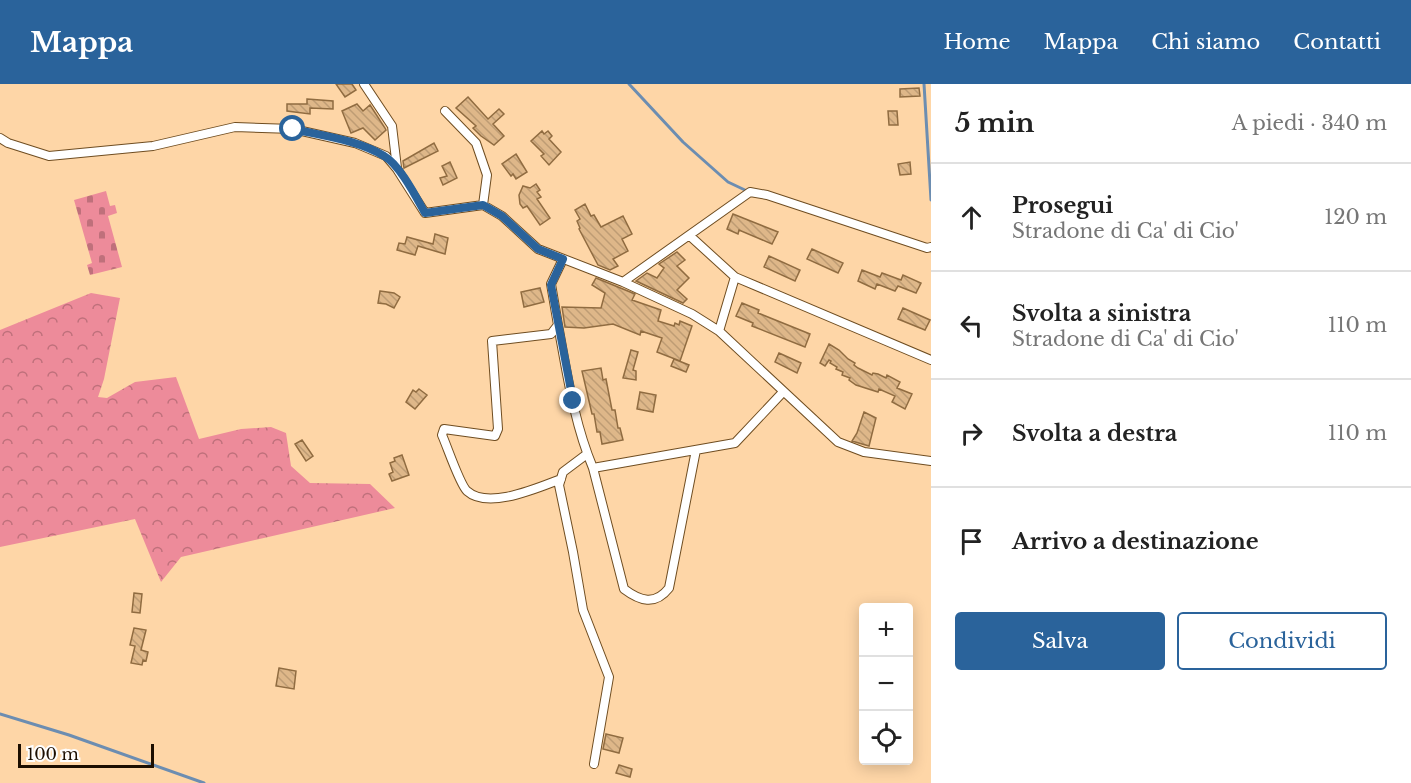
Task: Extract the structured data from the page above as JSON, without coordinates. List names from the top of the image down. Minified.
{"scale_bar":"100 m","page":{"header":"Mappa","nav":["Home","Mappa","Chi siamo","Contatti"],"heading":["5 min","A piedi · 340 m"],"list":[["Prosegui","Stradone di Ca' di Cio'","120 m"],["Svolta a sinistra","Stradone di Ca' di Cio'","110 m"],["Svolta a destra","110 m"],"Arrivo a destinazione"],"buttons":["Salva","Condividi"],"map_buttons":["+","−"],"scale":"100 m"}}
